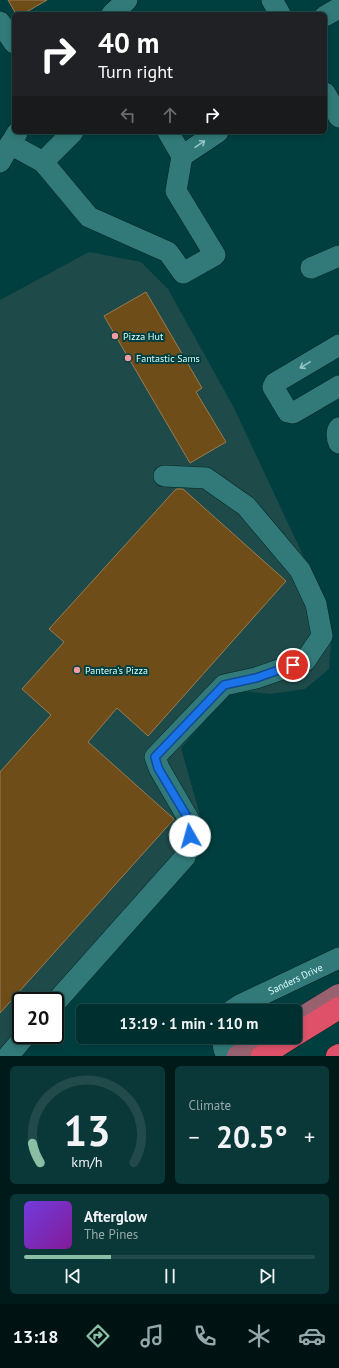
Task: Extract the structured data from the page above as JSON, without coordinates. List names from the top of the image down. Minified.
{"streets":{"street":["Sanders Drive"]},"places":["Pizza Hut","Fantastic Sams","Pantera's Pizza"],"page":{"turn":["40 m","Turn right"],"limit":"20","trip":"13:19 · 1 min · 110 m","tile":"Climate","heat":["−","20.5°","+"],"song":["Afterglow","The Pines"],"tabs":"13:18","gauge":["13","km/h"]}}
